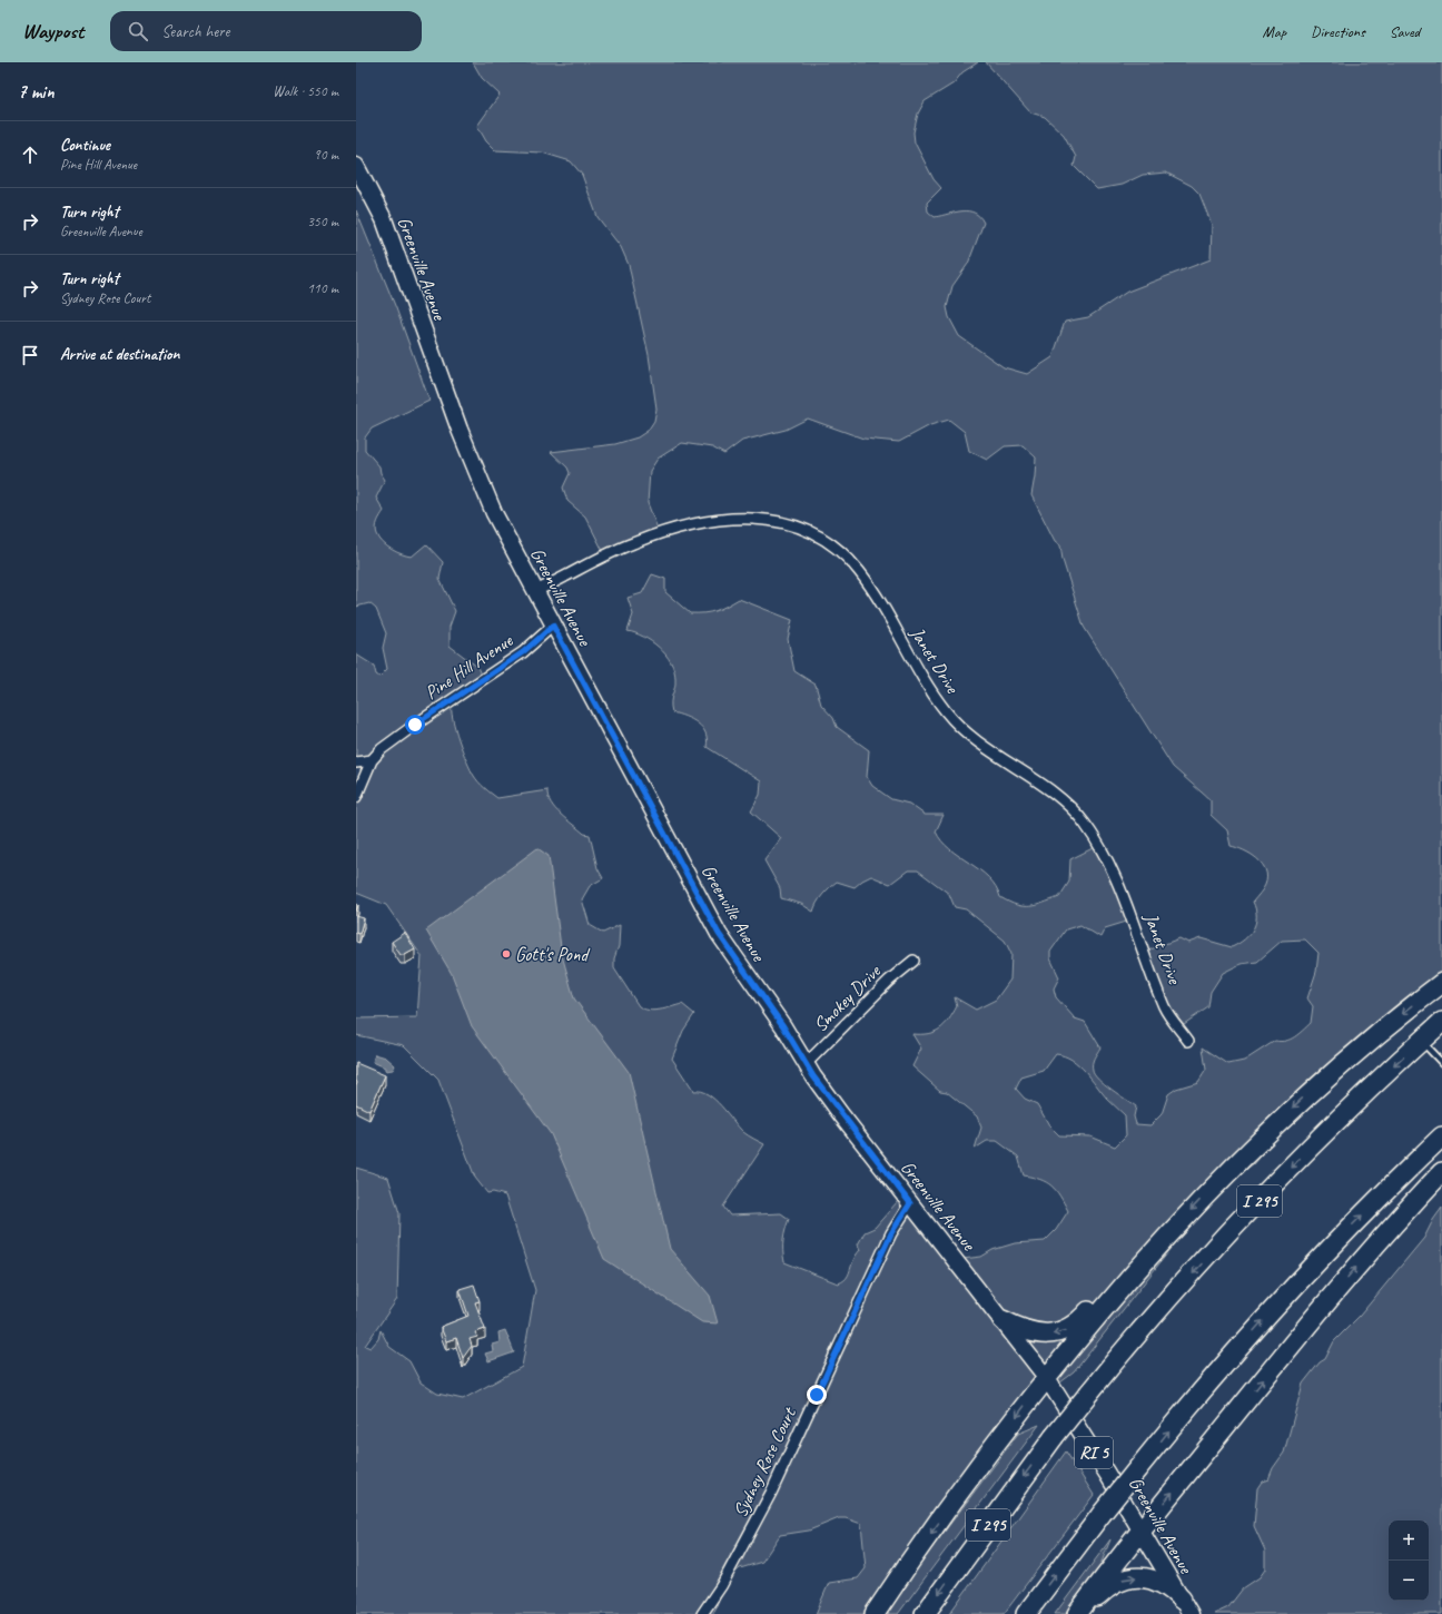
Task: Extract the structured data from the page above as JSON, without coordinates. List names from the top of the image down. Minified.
{"streets":{"highway":["I 295"],"main road":["Greenville Avenue","RI 5"],"street":["Janet Drive","Pine Hill Avenue","Smokey Drive","Sydney Rose Court"]},"crossings":[["Greenville Avenue","Janet Drive"],["Greenville Avenue","Pine Hill Avenue"],["Greenville Avenue","Smokey Drive"],["Greenville Avenue","Sydney Rose Court"]],"places":["Gott's Pond"],"page":{"header":"Waypost","search":"Search here","nav":["Map","Directions","Saved"],"heading":["7 min","Walk · 550 m"],"list":[["Continue","Pine Hill Avenue","90 m"],["Turn right","Greenville Avenue","350 m"],["Turn right","Sydney Rose Court","110 m"],"Arrive at destination"],"map_buttons":["+","−"]}}
